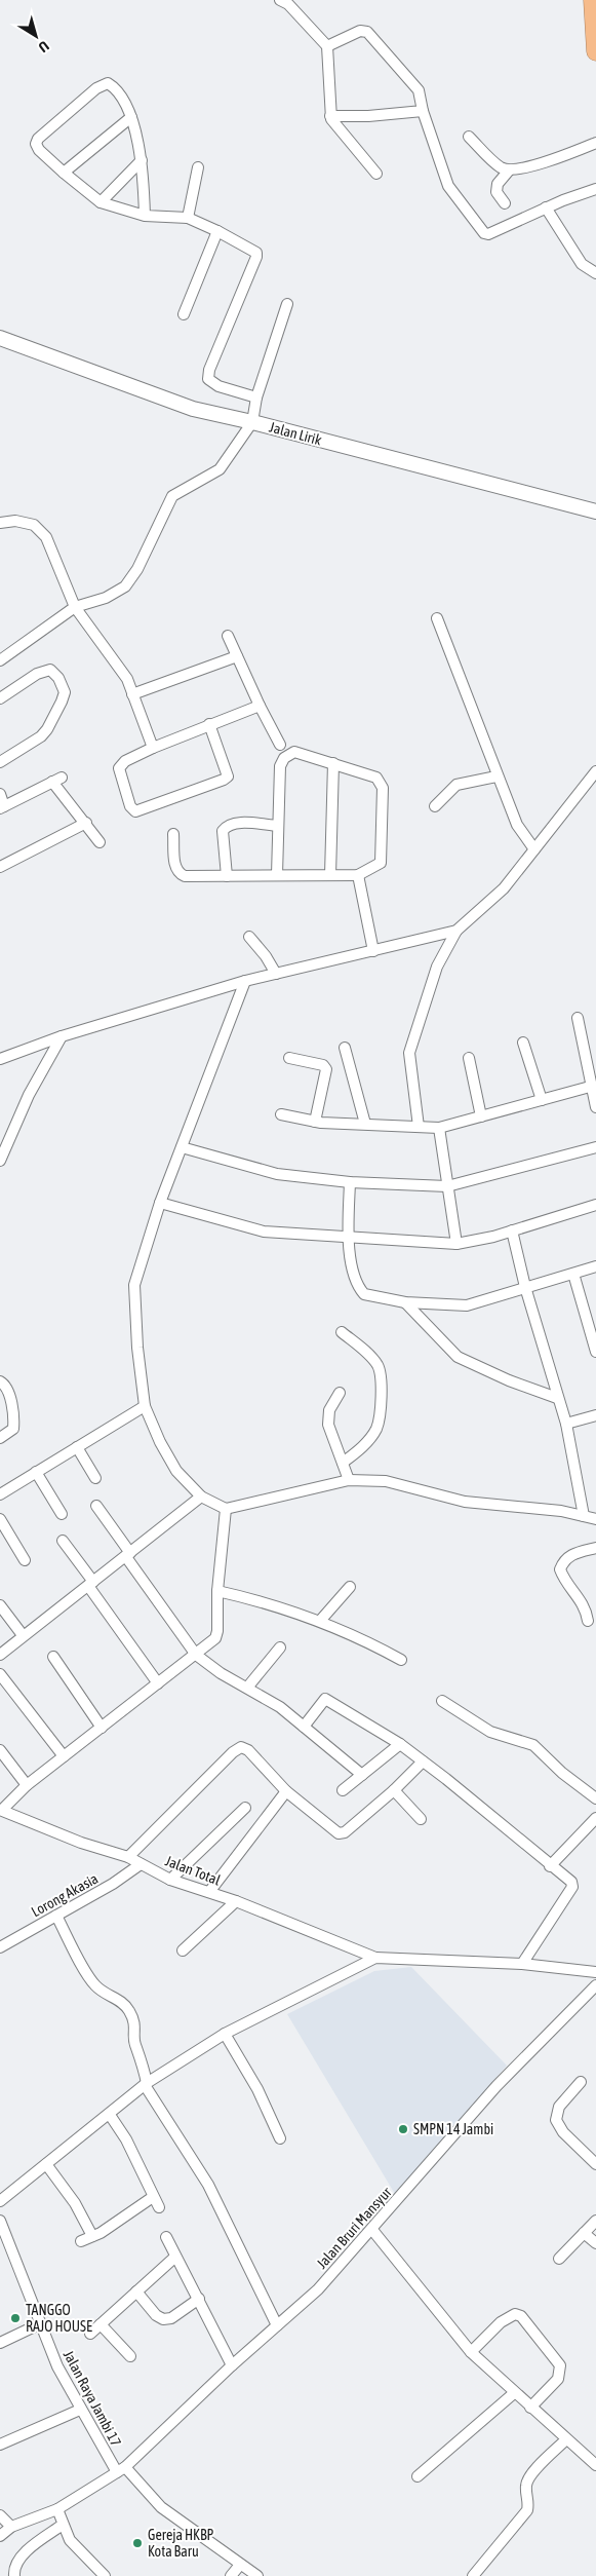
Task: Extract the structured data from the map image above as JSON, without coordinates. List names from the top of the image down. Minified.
{"streets":{"main road":["Jalan Lirik"],"street":["Jalan Total","Lorong Akasia","Jalan Bruri Mansyur","Jalan Raya Jambi 17"]},"crossings":[["Jalan Total","Lorong Akasia"],["Jalan Bruri Mansyur","Jalan Raya Jambi 17"]],"places":["SMPN 14 Jambi","TANGGO RAJO HOUSE","Gereja HKBP Kota Baru"],"north":"bottom right"}
